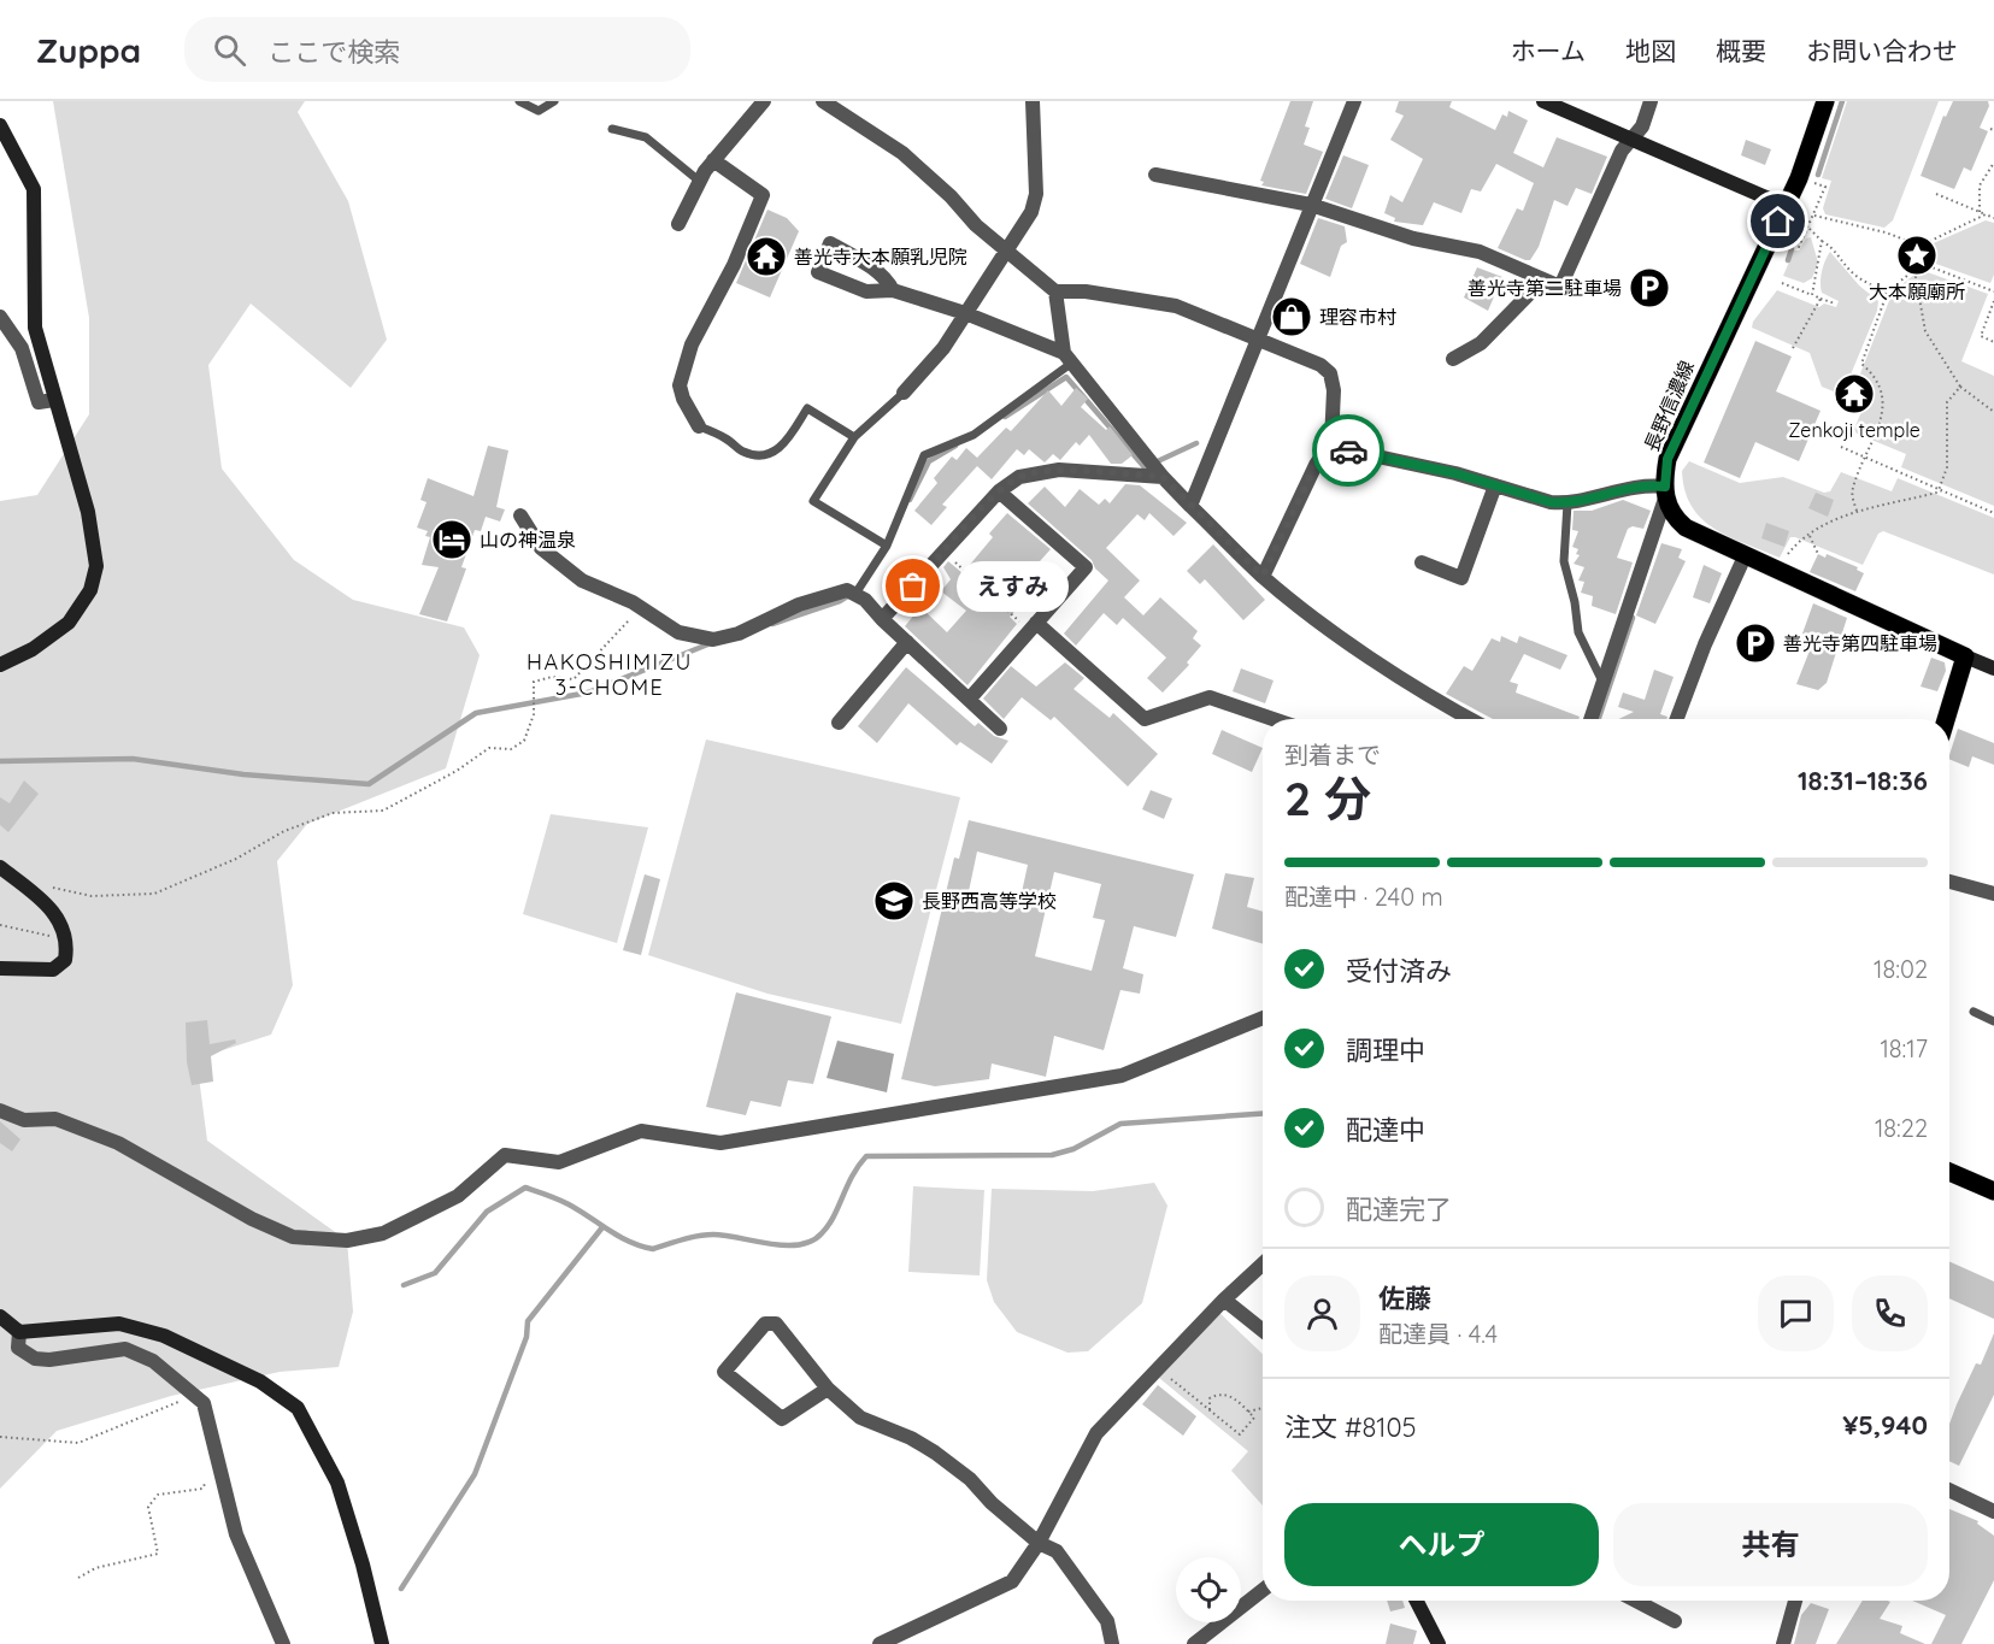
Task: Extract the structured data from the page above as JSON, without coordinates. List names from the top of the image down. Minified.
{"streets":{"main road":["長野信濃線"]},"districts":["HAKOSHIMIZU 3-CHOME"],"places":{"place":["大本願廟所"],"temple":["善光寺大本願乳児院","Zenkoji temple"],"parking":["善光寺第二駐車場","善光寺第四駐車場"],"shop":["理容市村"],"hotel":["山の神温泉"],"other":["えすみ"],"school or university":["長野西高等学校"]},"page":{"header":"Zuppa","search":"ここで検索","nav":["ホーム","地図","概要","お問い合わせ"],"bubble":"えすみ","heading":["2 分","到着まで","18:31–18:36"],"panel":["佐藤","配達員 · 4.4","注文 #8105","¥5,940"],"bar":"配達中 · 240 m","list":[["受付済み","18:02"],["調理中","18:17"],["配達中","18:22"],"配達完了"],"buttons":["ヘルプ","共有"]}}
